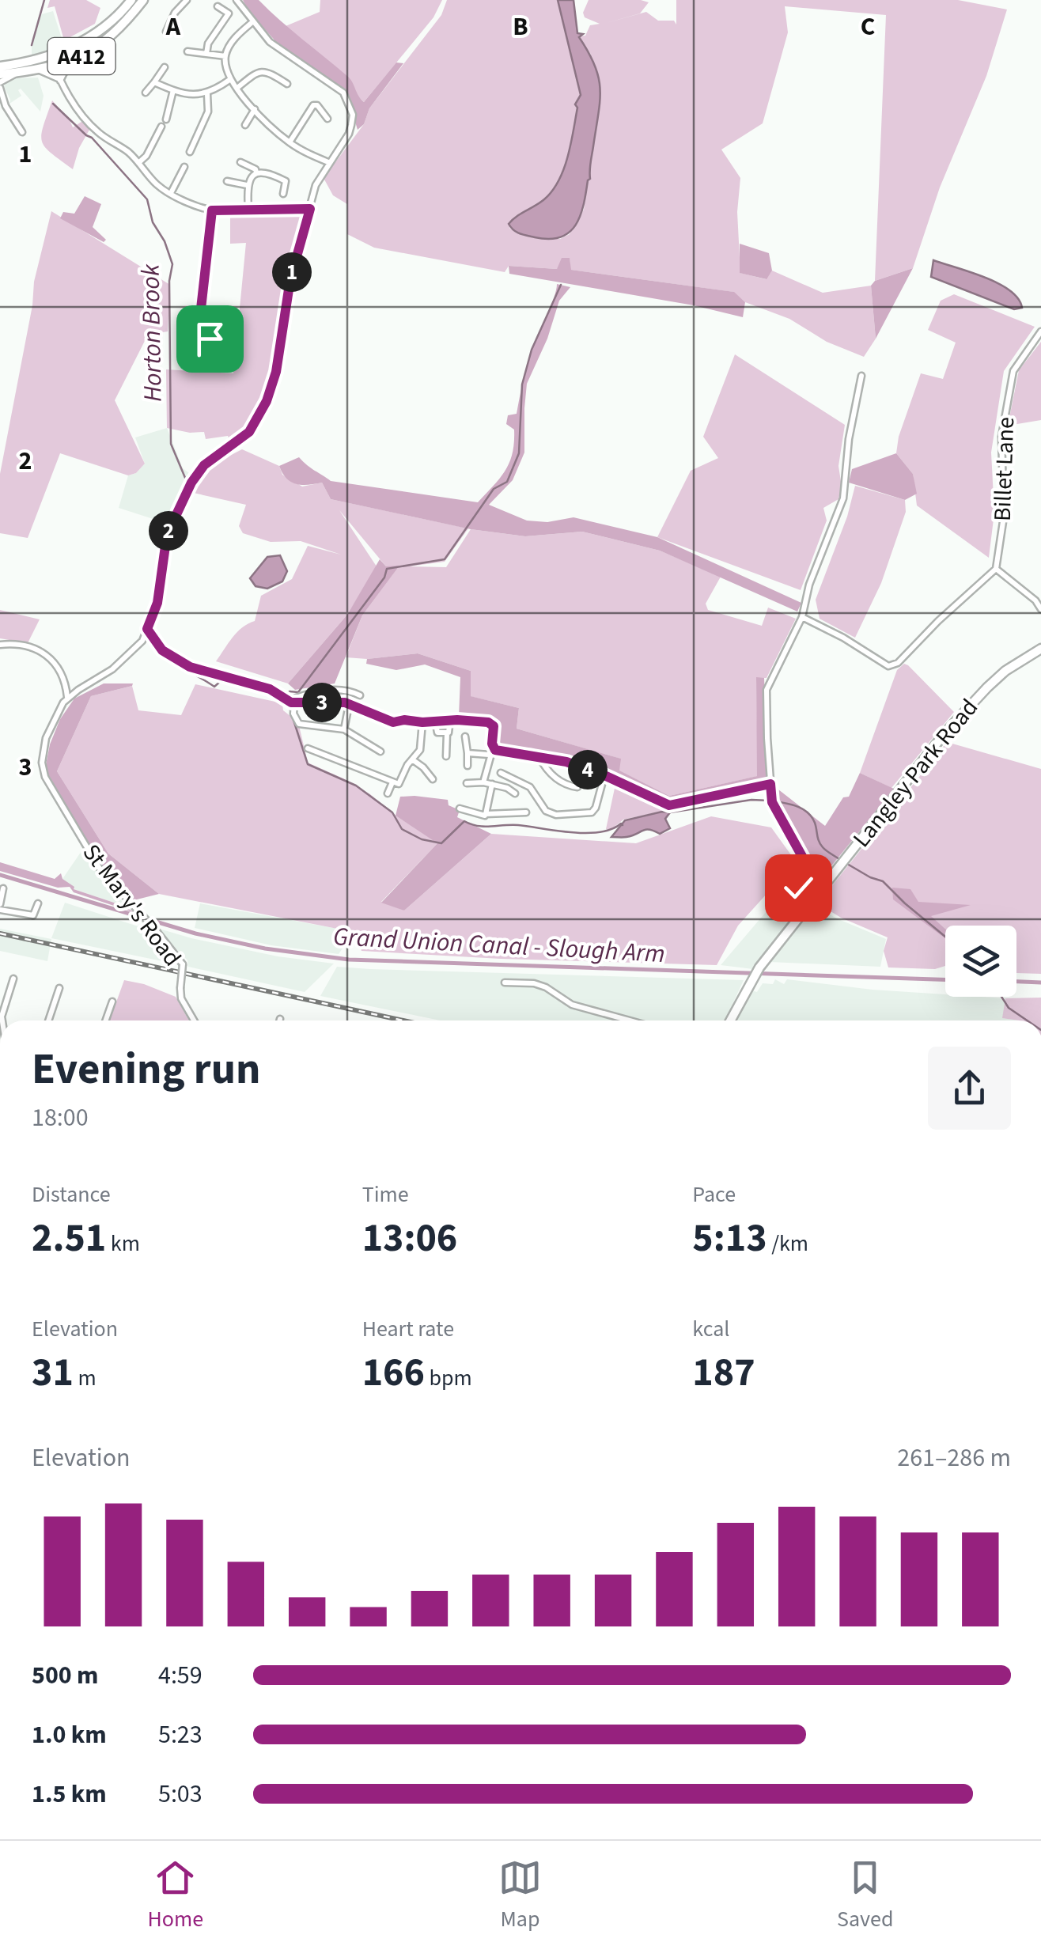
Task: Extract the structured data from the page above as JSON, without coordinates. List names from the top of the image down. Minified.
{"streets":{"main road":["A412","Langley Park Road"],"street":["Billet Lane","St Mary's Road"]},"water":["Horton Brook","Grand Union Canal - Slough Arm"],"page":{"pins":["1","2","3","4"],"heading":["Evening run","18:00"],"stats":[["Distance","2.51 km"],["Time","13:06"],["Pace","5:13 /km"],["Elevation","31 m"],["Heart rate","166 bpm"],["kcal","187"]],"chart":["Elevation","261–286 m"],"list":[{"name":"500 m","note":"4:59"},{"name":"1.0 km","note":"5:23"},{"name":"1.5 km","note":"5:03"}],"tabs":["Home","Map","Saved"]},"grid":{"columns":["A","B","C"],"rows":["1","2","3"]}}
